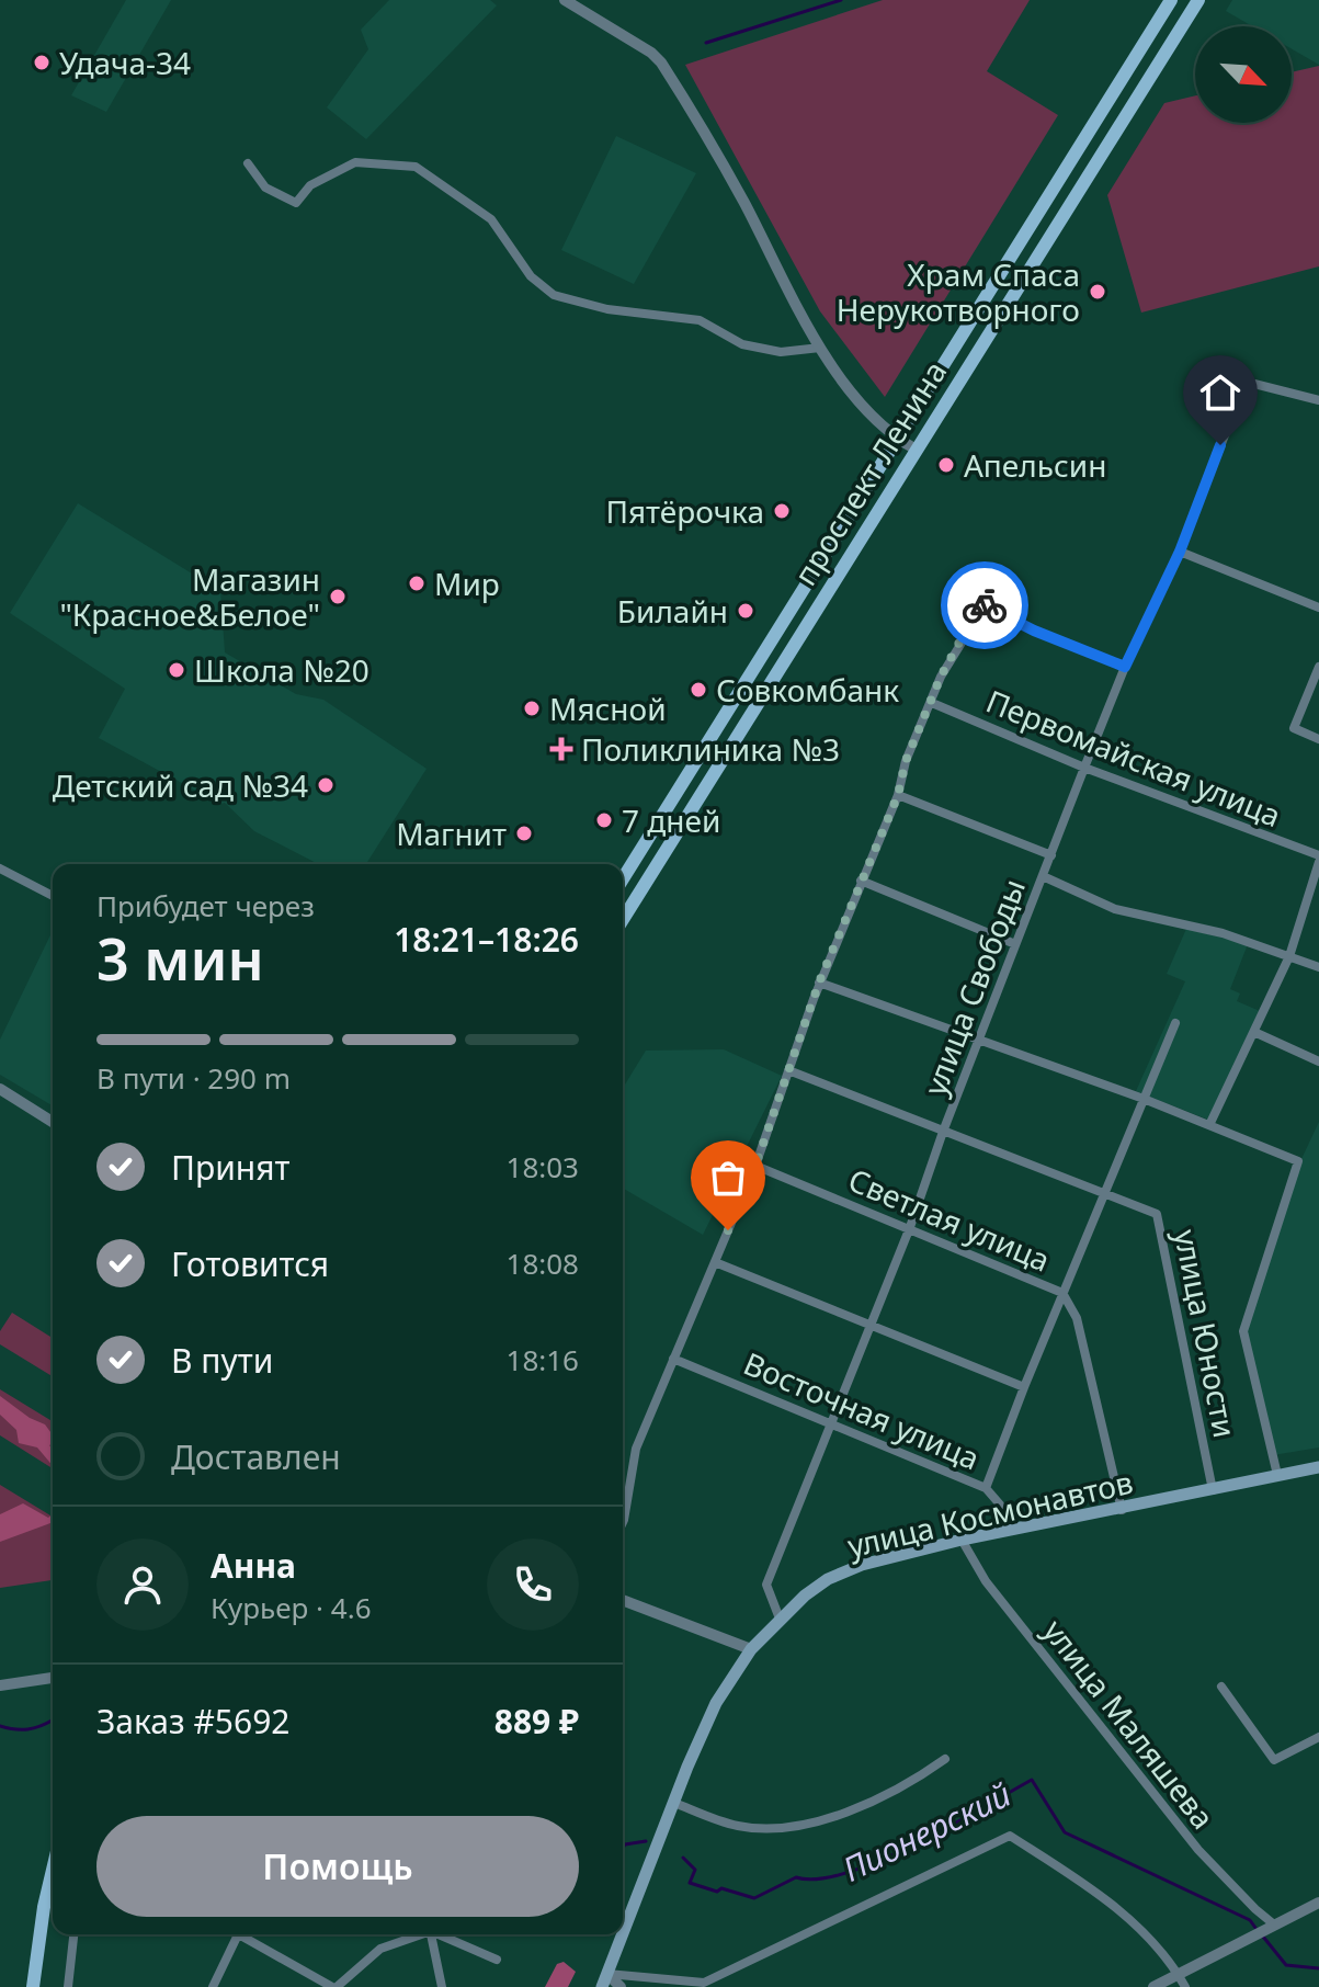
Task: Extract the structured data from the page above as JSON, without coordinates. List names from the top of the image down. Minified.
{"streets":{"main road":["проспект Ленина","улица Космонавтов"],"street":["Первомайская улица","улица Свободы","Светлая улица","улица Юности","Восточная улица","улица Маляшева"]},"crossings":[["Первомайская улица","улица Свободы"],["улица Свободы","Светлая улица"],["улица Свободы","улица Юности"],["улица Свободы","Восточная улица"],["улица Свободы","улица Космонавтов"],["Светлая улица","улица Космонавтов"],["улица Юности","улица Космонавтов"],["Восточная улица","улица Космонавтов"],["улица Космонавтов","улица Маляшева"]],"water":["Пионерский"],"places":{"other":["Удача-34","Храм Спаса Нерукотворного","Апельсин","Пятёрочка","Мир","Магазин \"Красное&Белое\"","Билайн","Школа №20","Совкомбанк","Мясной","Детский сад №34","7 дней","Магнит"],"health":["Поликлиника №3"]},"north":"bottom right","page":{"heading":["3 мин","Прибудет через","18:21–18:26"],"panel":["Анна","Курьер · 4.6","Заказ #5692","889 ₽"],"bar":"В пути · 290 m","list":[["Принят","18:03"],["Готовится","18:08"],["В пути","18:16"],"Доставлен"],"buttons":"Помощь"}}
